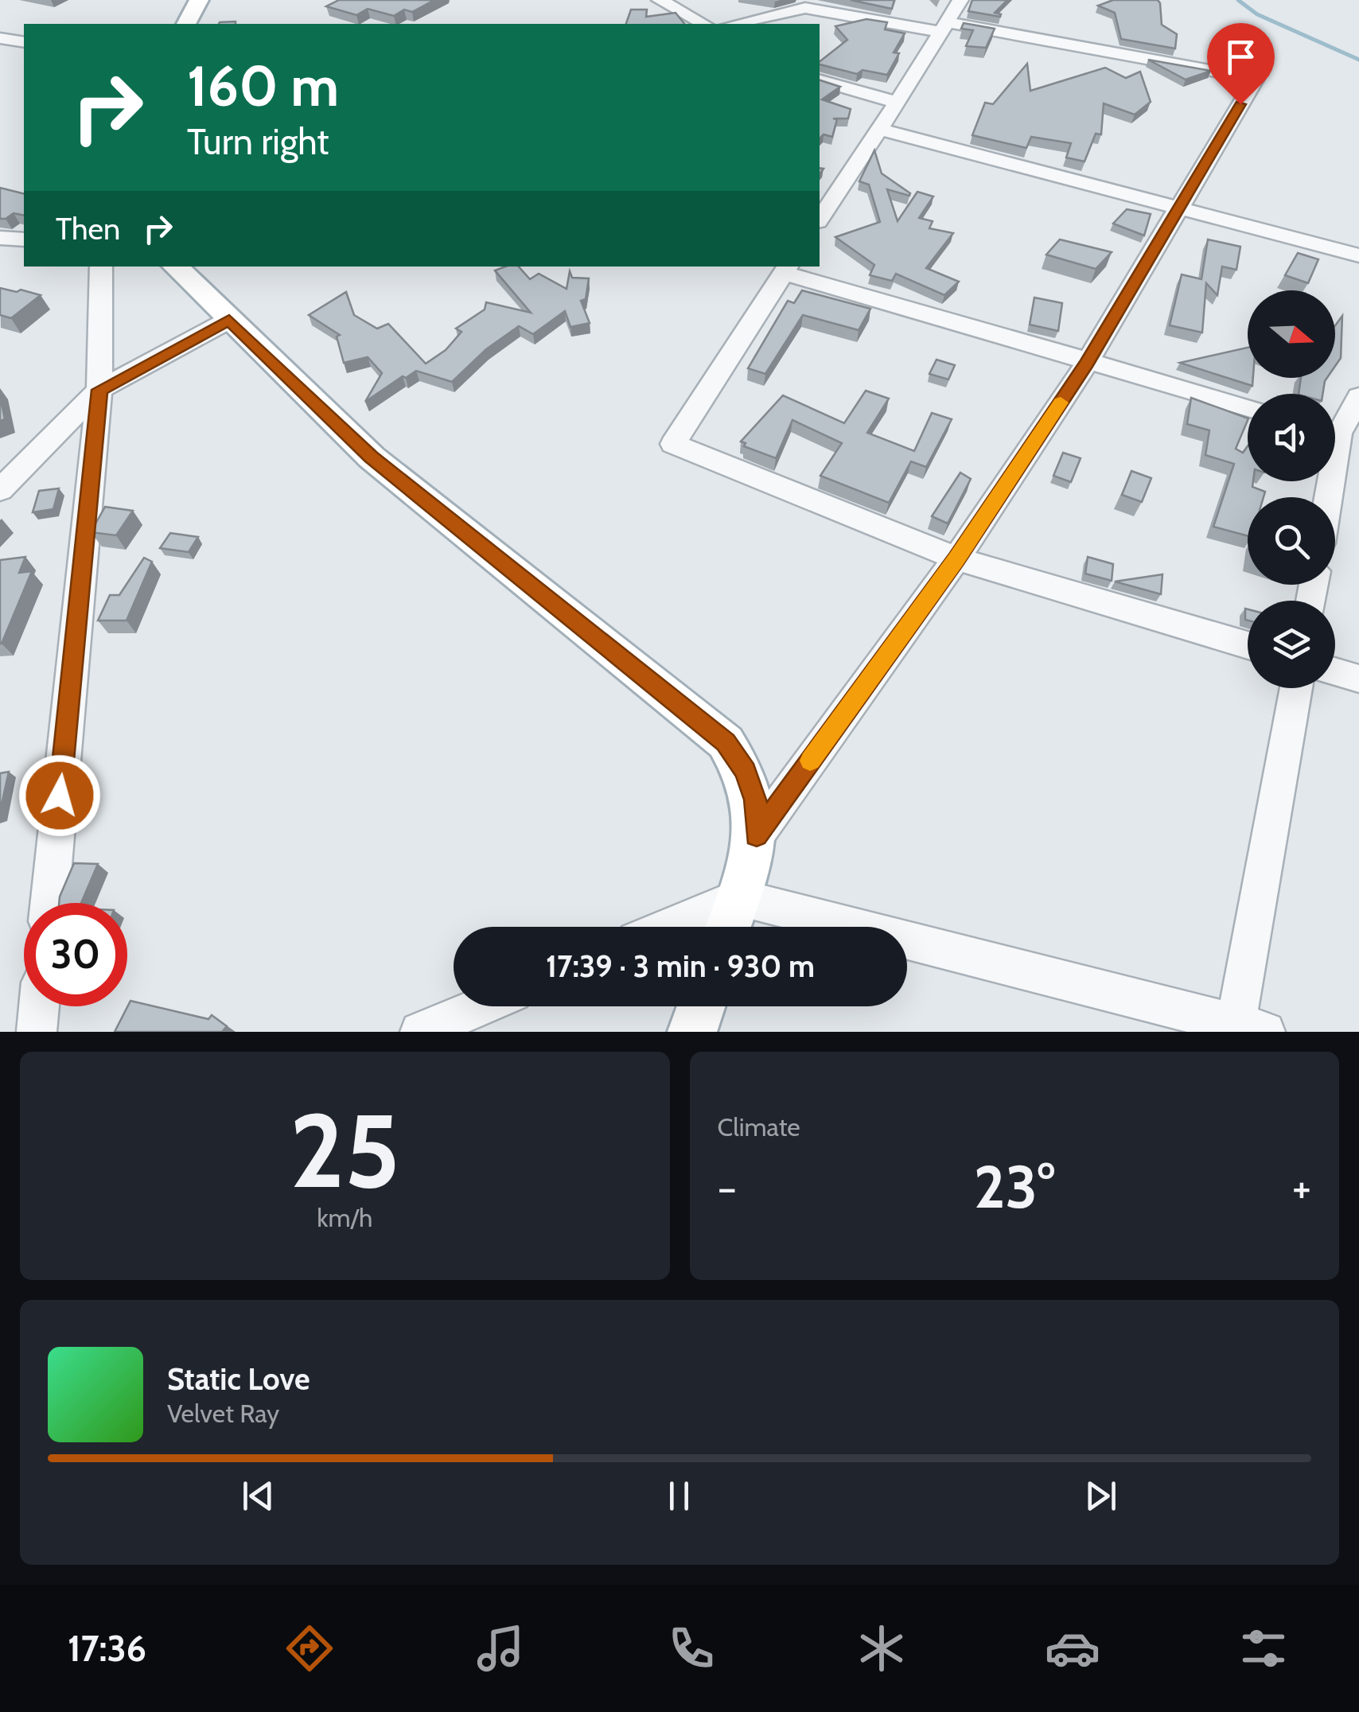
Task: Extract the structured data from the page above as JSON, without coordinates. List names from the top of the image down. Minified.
{"north":"right","page":{"turn":["160 m","Turn right"],"then":"Then","limit":"30","trip":"17:39 · 3 min · 930 m","tile":[["25","km/h"],"Climate"],"heat":["−","23°","+"],"song":["Static Love","Velvet Ray"],"tabs":"17:36"}}
